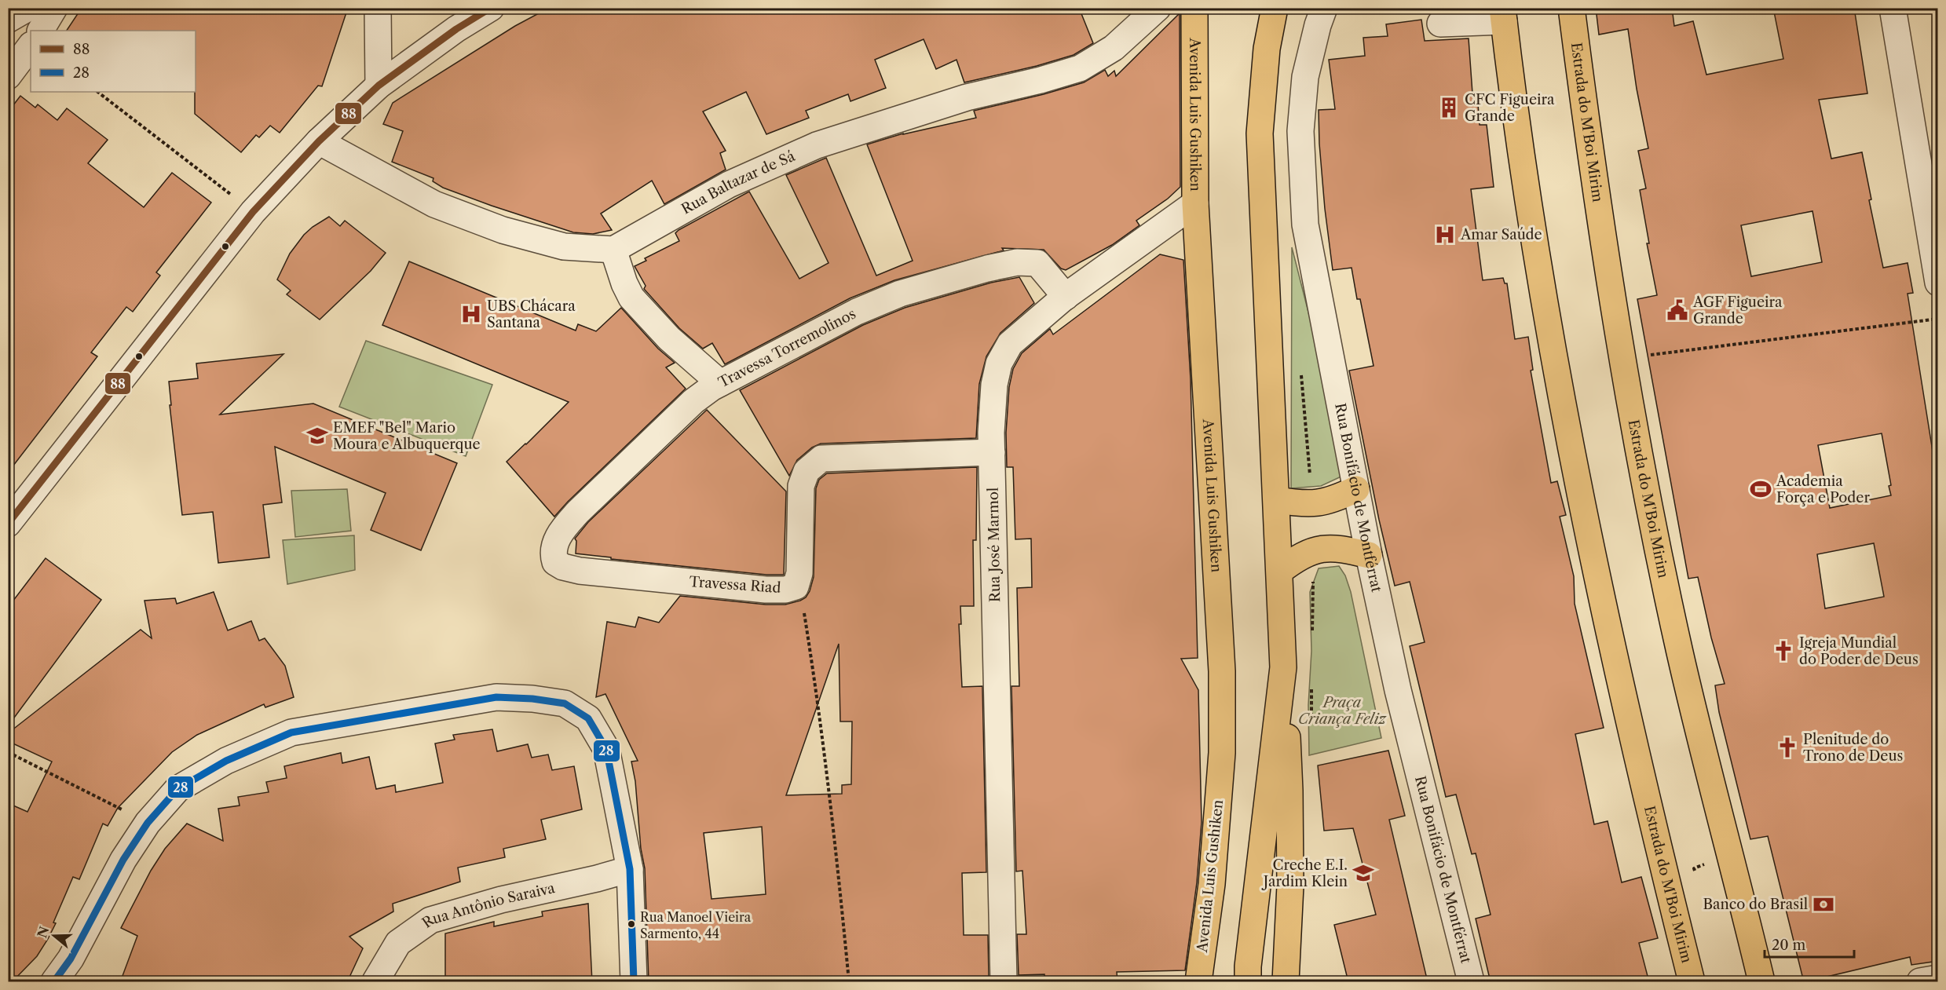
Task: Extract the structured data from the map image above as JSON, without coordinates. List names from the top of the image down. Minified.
{"streets":{"main road":["Avenida Luis Gushiken","Estrada do M'Boi Mirim"],"street":["Rua Baltazar de Sá","Travessa Torremolinos","Rua Bonifácio de Montférrat","Rua José Marmol","Travessa Riad","Rua Antônio Saraiva"]},"crossings":[["Avenida Luis Gushiken","Rua José Marmol"],["Travessa Torremolinos","Rua José Marmol"],["Travessa Torremolinos","Travessa Riad"],["Rua José Marmol","Travessa Riad"]],"parks":["Praça Criança Feliz"],"places":{"building":["CFC Figueira Grande"],"hospital":["Amar Saúde","UBS Chácara Santana"],"public building":["AGF Figueira Grande"],"school or university":["EMEF \"Bel\" Mario Moura e Albuquerque","Creche E.I. Jardim Klein"],"sports":["Academia Força e Poder"],"church":["Igreja Mundial do Poder de Deus","Plenitude do Trono de Deus"],"bank":["Banco do Brasil"],"other":["Rua Manoel Vieira Sarmento, 44"]},"lines":["transit line 88","transit line 28"],"legend":["88","28"],"scale_bar":"20 m","north":"left"}
